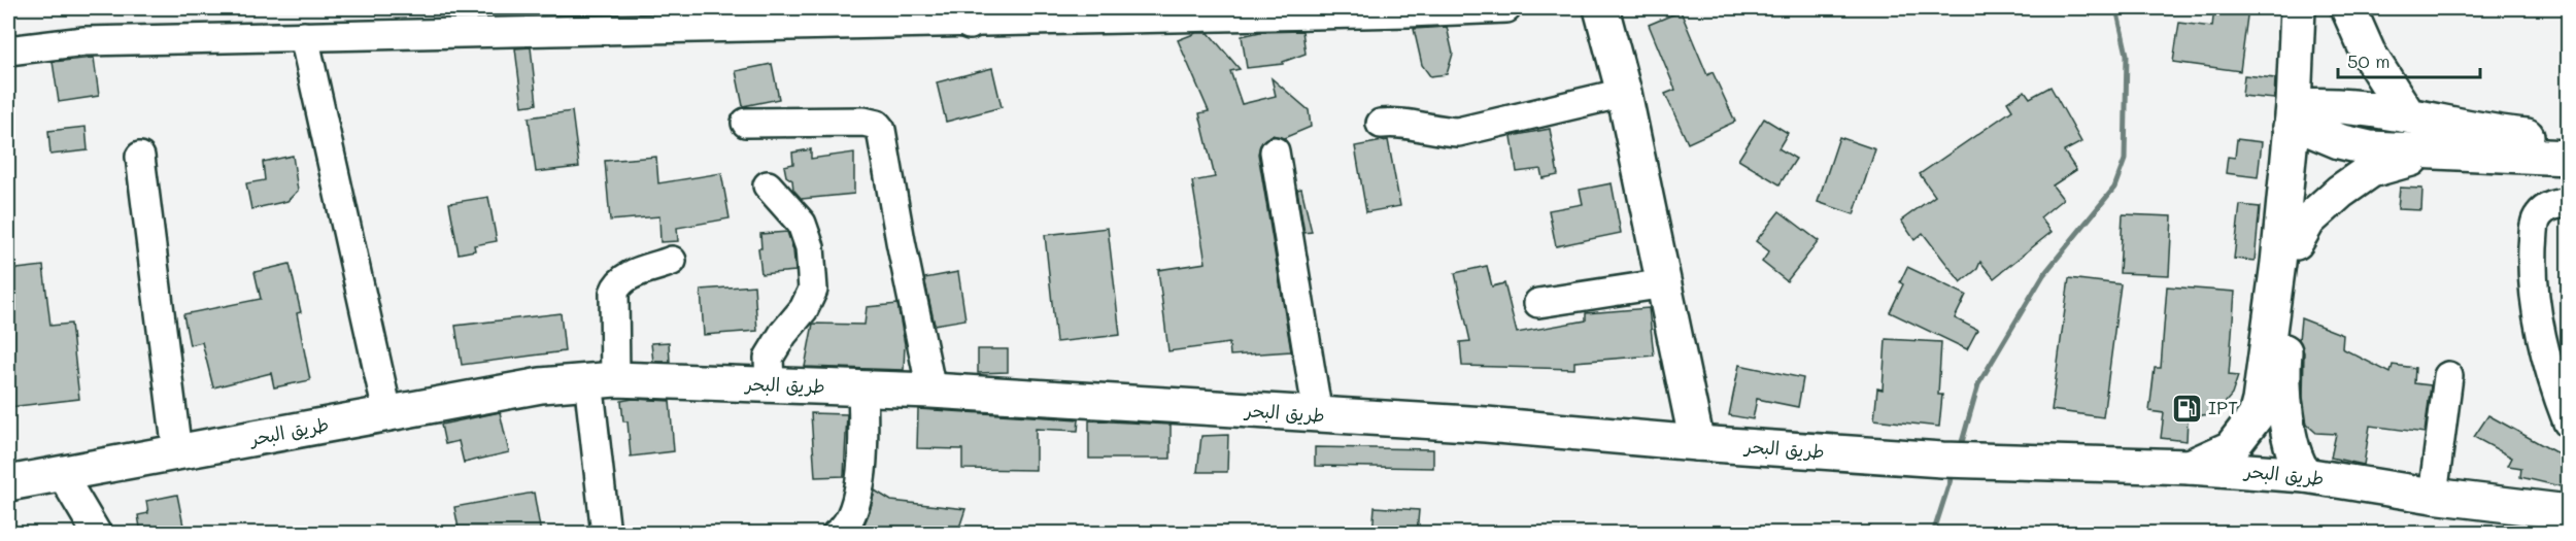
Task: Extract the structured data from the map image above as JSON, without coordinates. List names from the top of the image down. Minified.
{"streets":{"main road":["طريق البحر"]},"places":{"fuel station":["IPT"]},"scale_bar":"50 m"}
